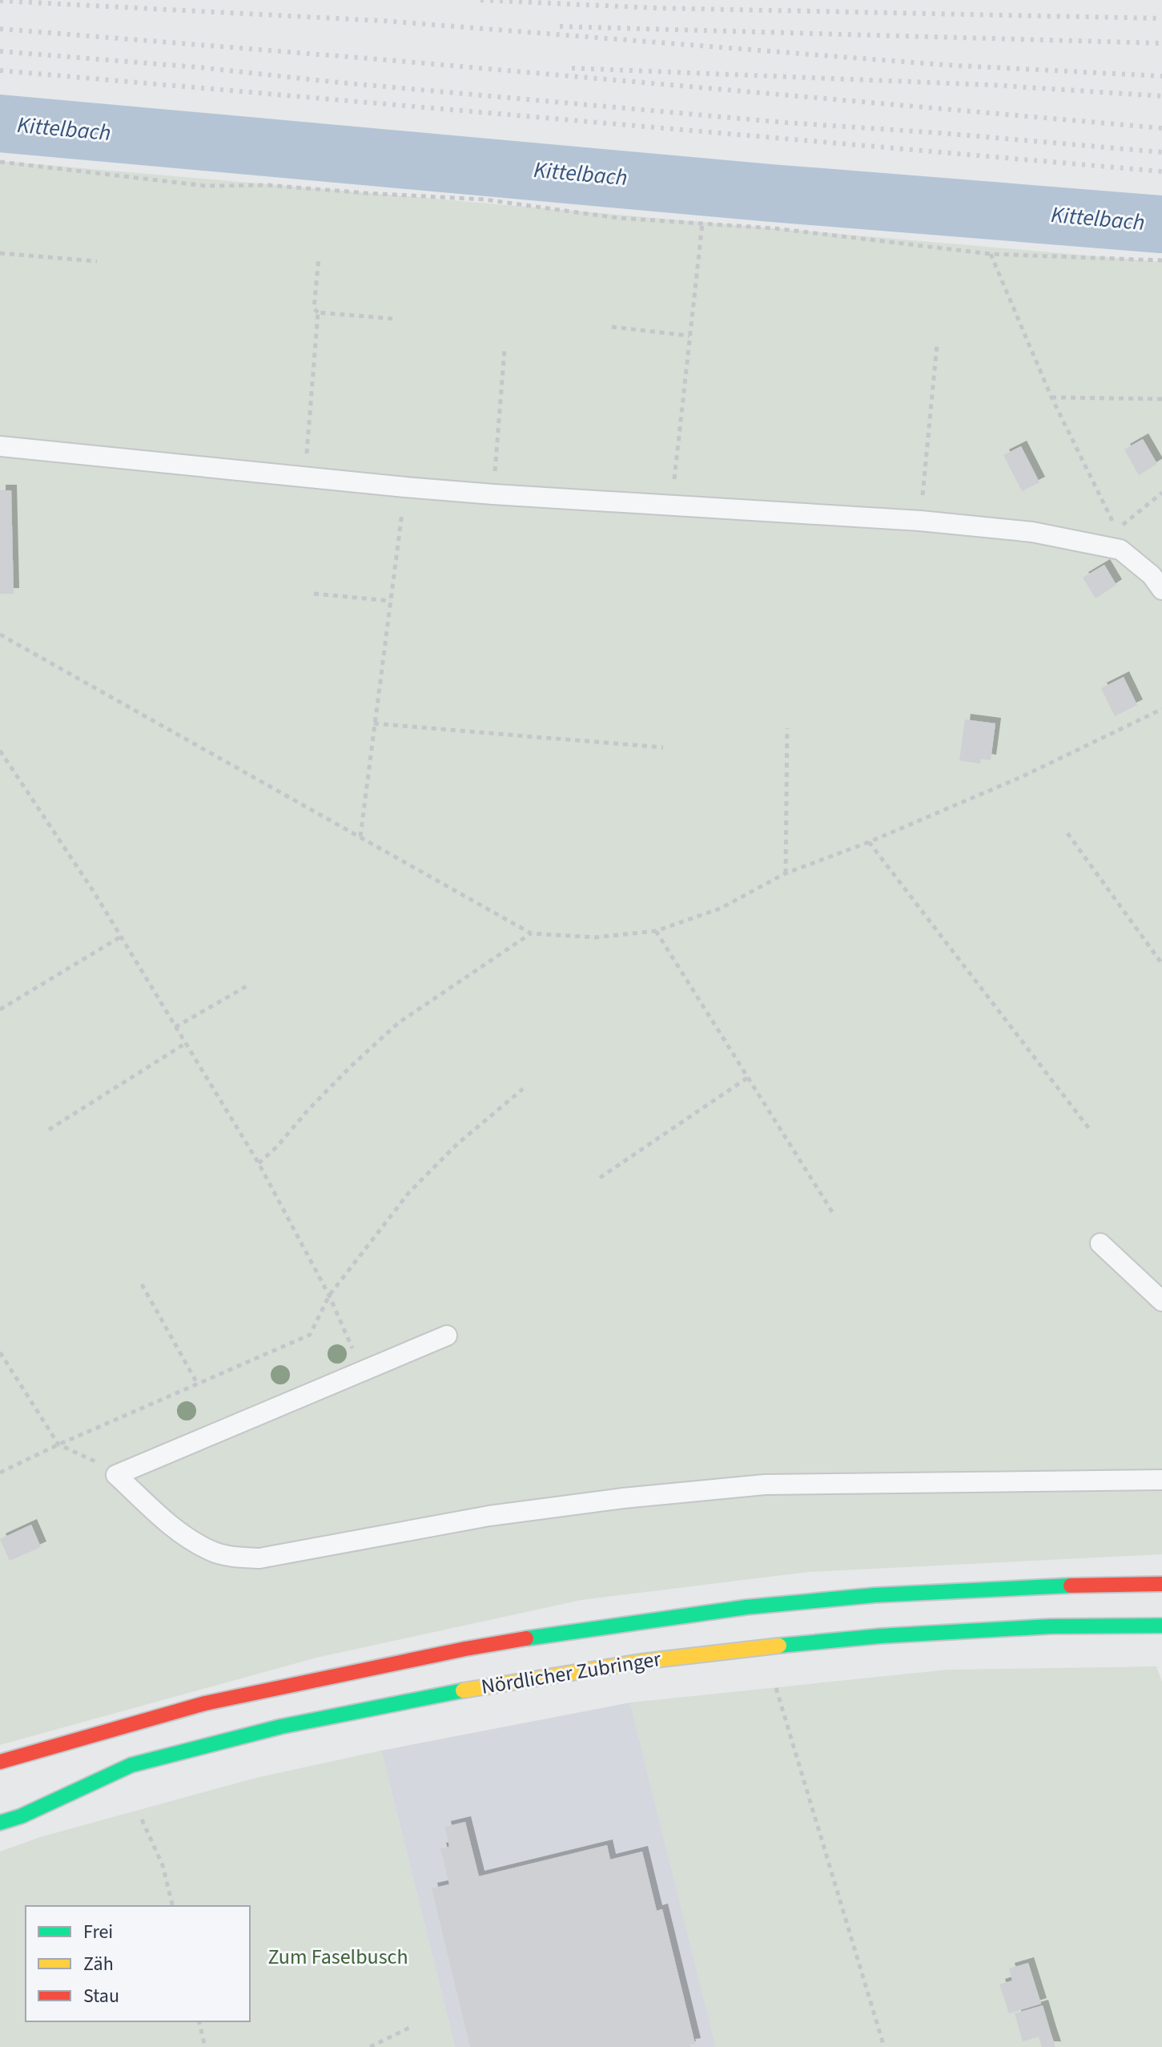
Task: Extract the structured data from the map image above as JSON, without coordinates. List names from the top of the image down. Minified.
{"streets":{"main road":["Nördlicher Zubringer"]},"water":["Kittelbach"],"parks":["Zum Faselbusch"],"legend":["Frei","Zäh","Stau"]}
